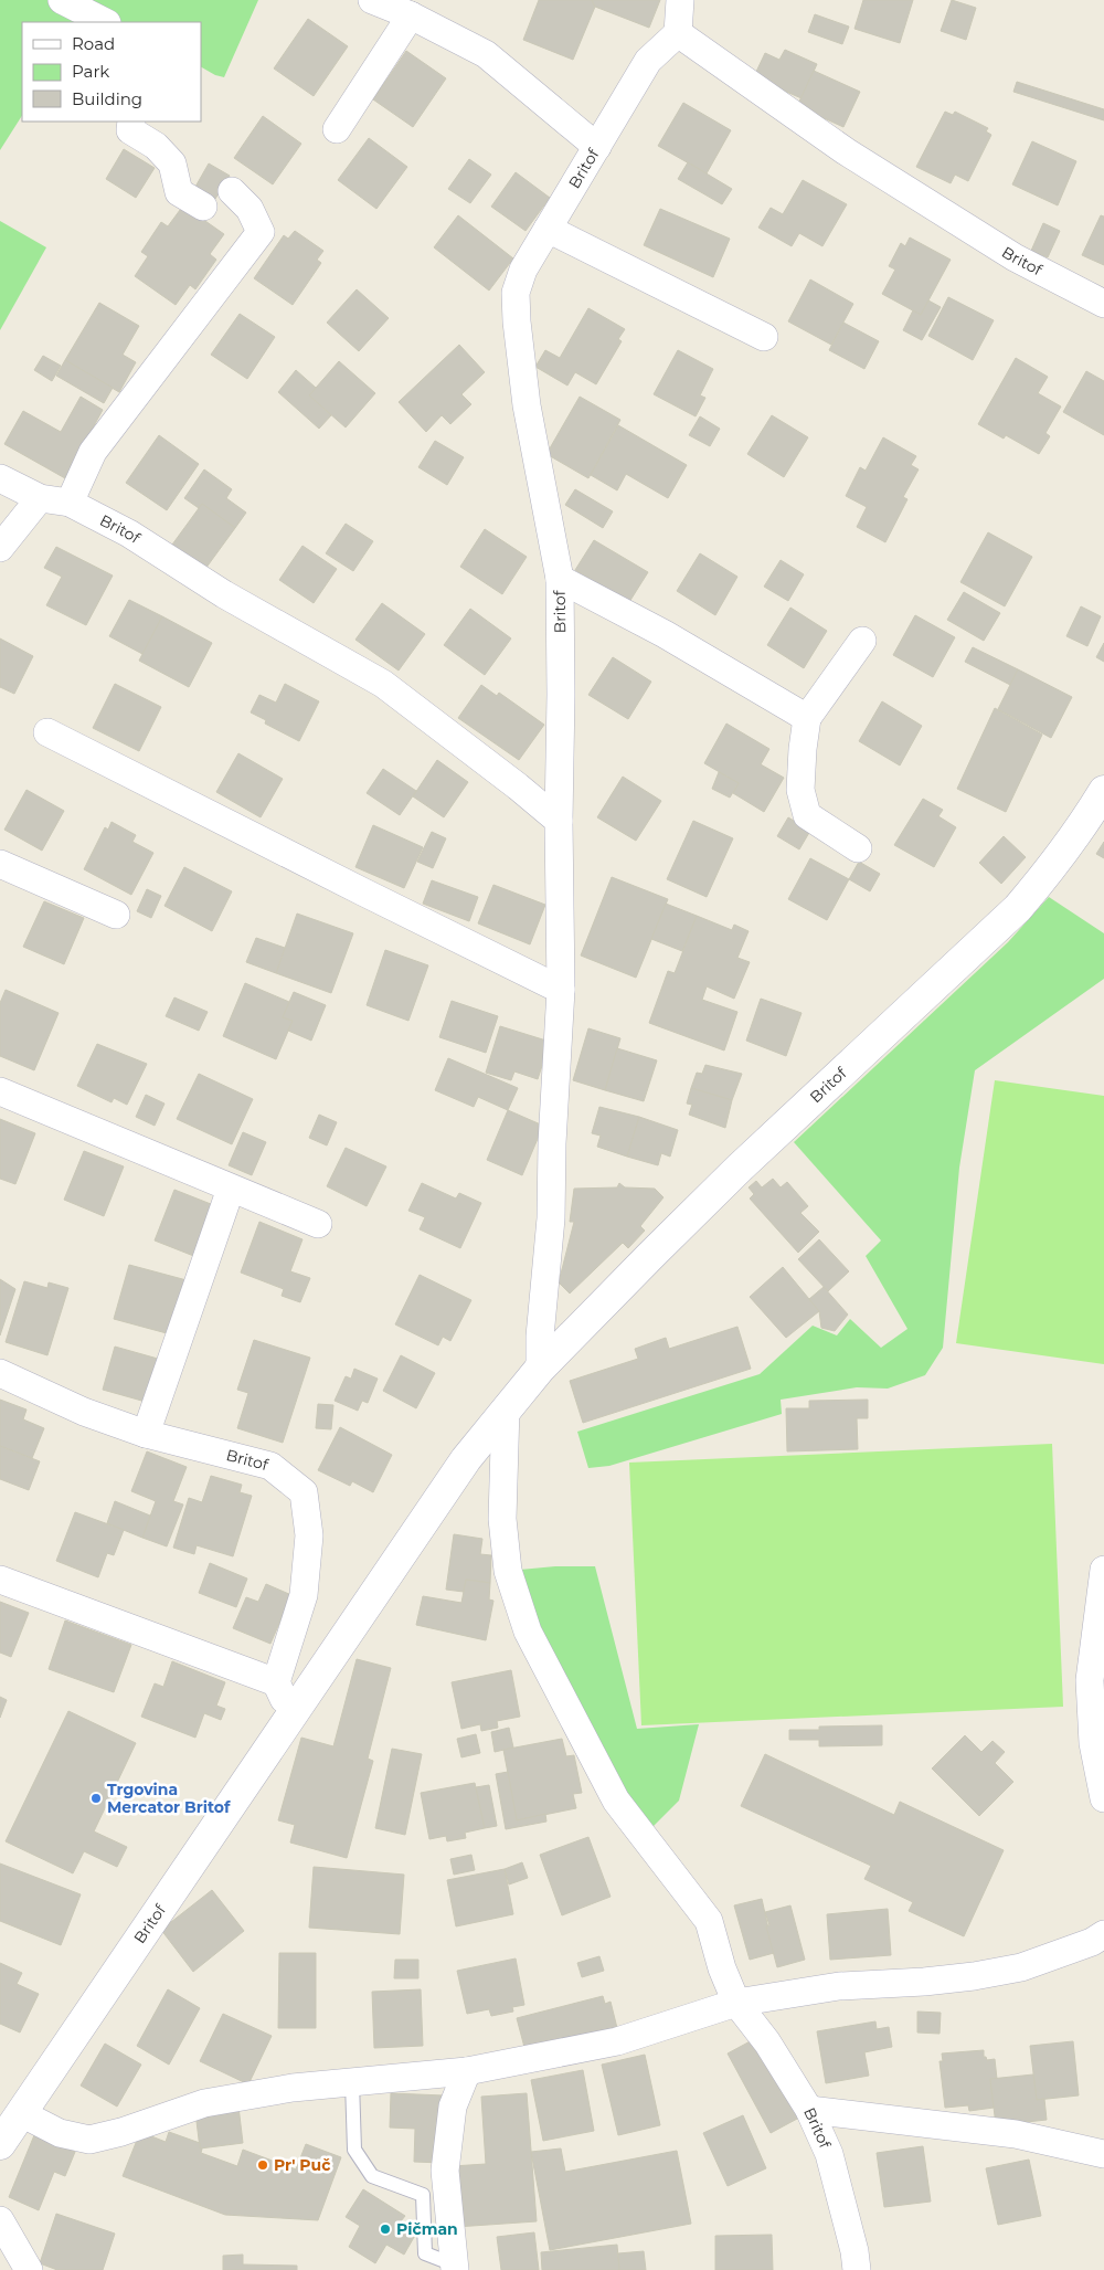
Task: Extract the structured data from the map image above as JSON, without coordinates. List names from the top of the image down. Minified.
{"streets":{"street":["Britof"]},"places":["Trgovina Mercator Britof","Pr' Puč","Pičman"],"legend":["Road","Park","Building"]}
